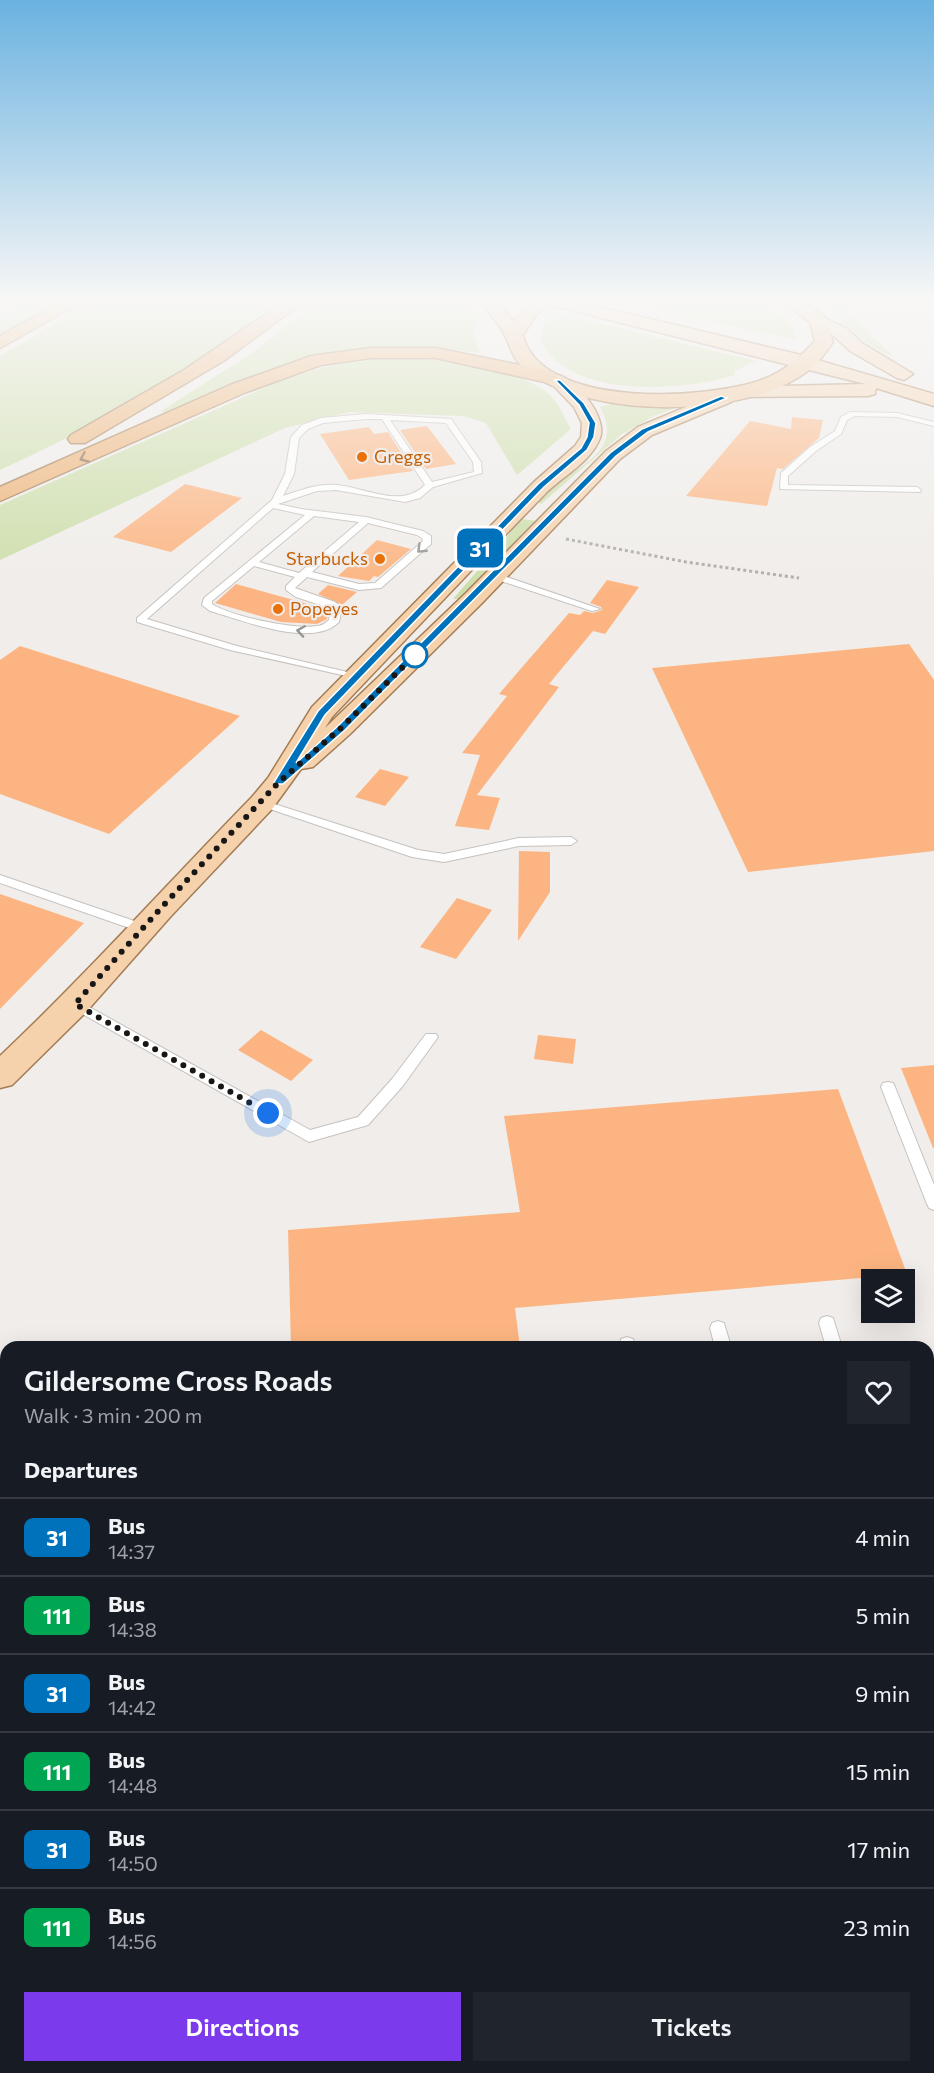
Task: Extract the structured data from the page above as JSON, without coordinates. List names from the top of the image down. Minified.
{"places":["Greggs","Starbucks","Popeyes"],"lines":["bus line 31"],"page":{"on_map":"31","heading":[["Gildersome Cross Roads","Walk · 3 min · 200 m"],"Departures"],"list":[{"mark":"31","name":"Bus","note":"14:37","value":"4 min"},{"mark":"111","name":"Bus","note":"14:38","value":"5 min"},{"mark":"31","name":"Bus","note":"14:42","value":"9 min"},{"mark":"111","name":"Bus","note":"14:48","value":"15 min"},{"mark":"31","name":"Bus","note":"14:50","value":"17 min"},{"mark":"111","name":"Bus","note":"14:56","value":"23 min"}],"buttons":["Directions","Tickets"]}}
